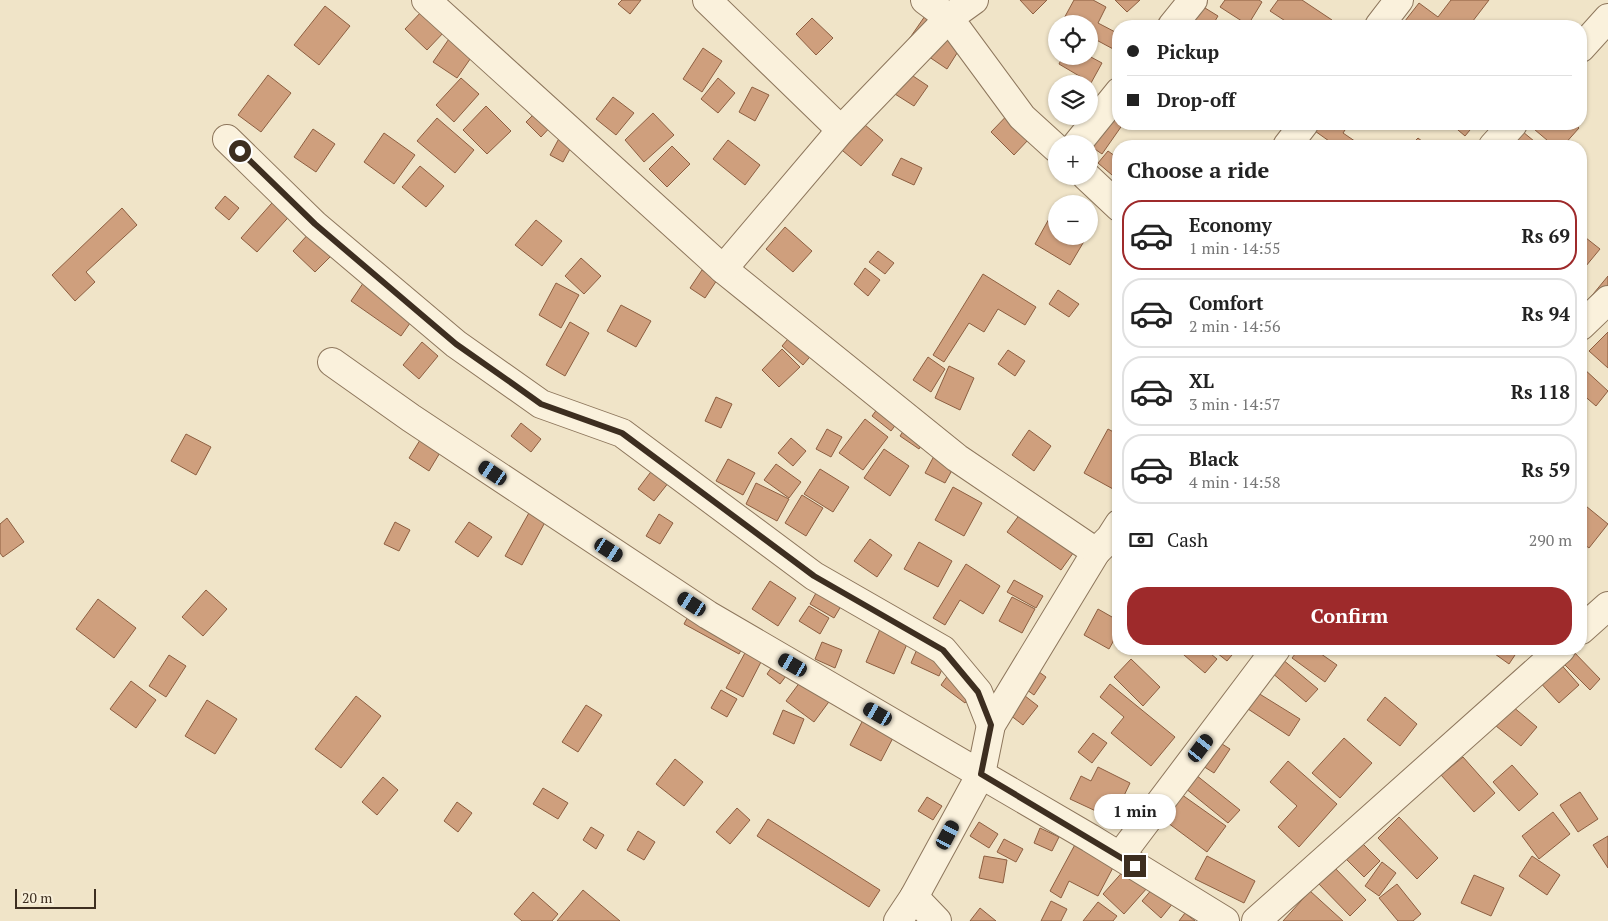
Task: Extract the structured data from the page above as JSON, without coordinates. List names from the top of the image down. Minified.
{"scale_bar":"20 m","page":{"map_buttons":["+","−"],"banner":["Pickup","Drop-off"],"heading":"Choose a ride","list":[{"name":"Economy","note":"1 min · 14:55","value":"Rs 69"},{"name":"Comfort","note":"2 min · 14:56","value":"Rs 94"},{"name":"XL","note":"3 min · 14:57","value":"Rs 118"},{"name":"Black","note":"4 min · 14:58","value":"Rs 59"}],"pay":["Cash","290 m"],"buttons":"Confirm","bubble":"1 min","scale":"20 m"}}
